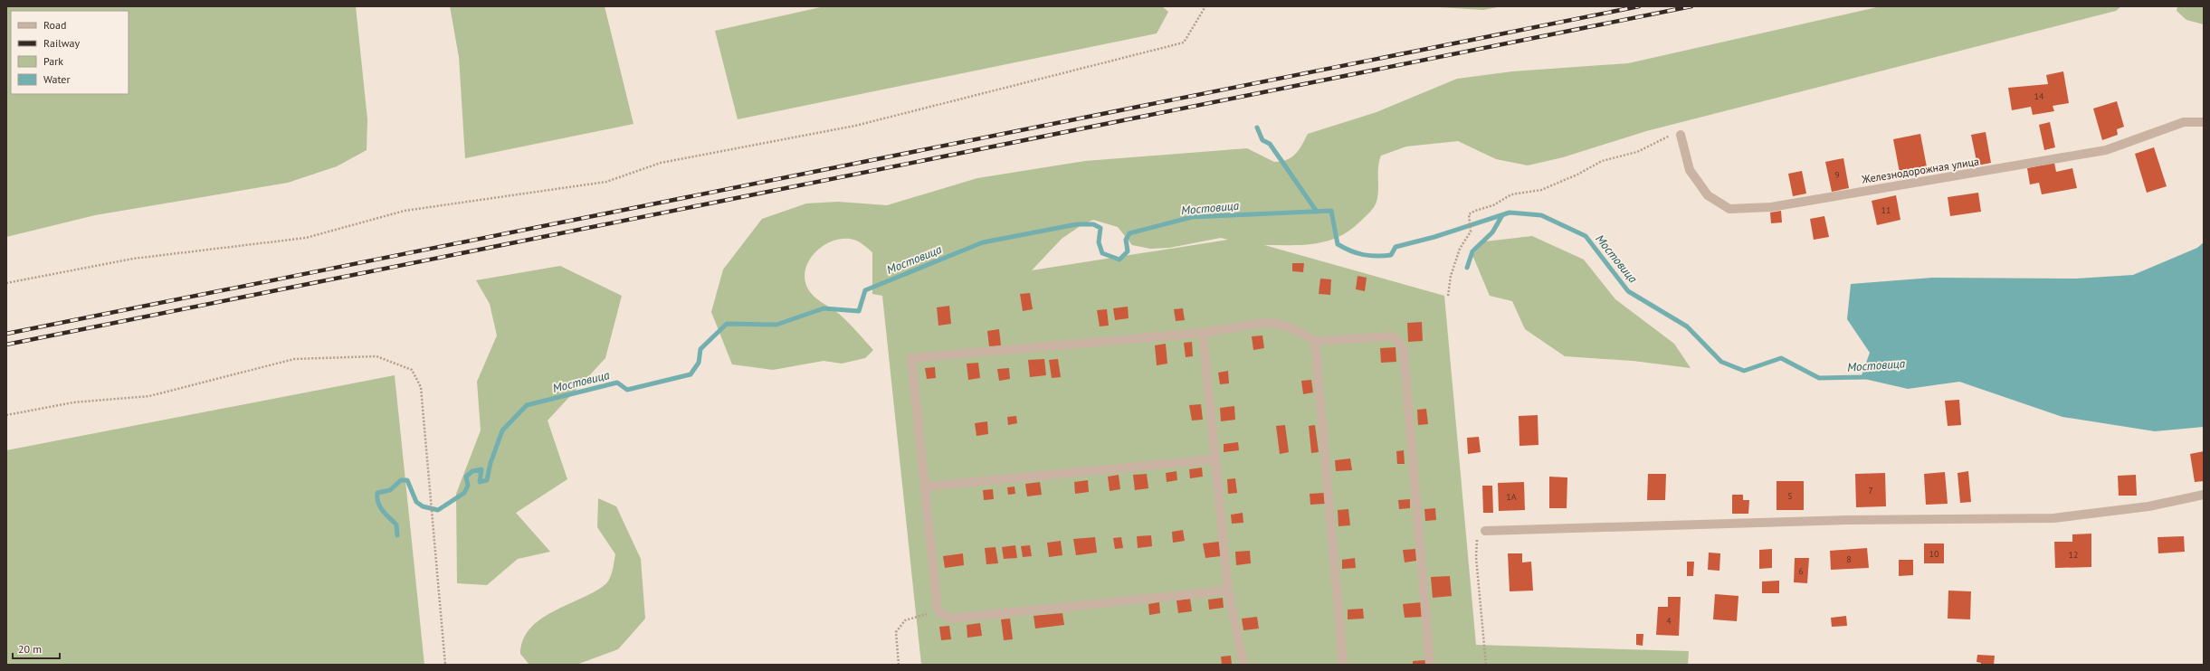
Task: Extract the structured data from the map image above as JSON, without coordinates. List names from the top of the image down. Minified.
{"streets":{"street":["Железнодорожная улица"]},"water":["Мостовица"],"house_numbers":["14","9","11","7","5","1А","10","12","8","6","4"],"legend":["Road","Railway","Park","Water"],"scale_bar":"20 m"}
